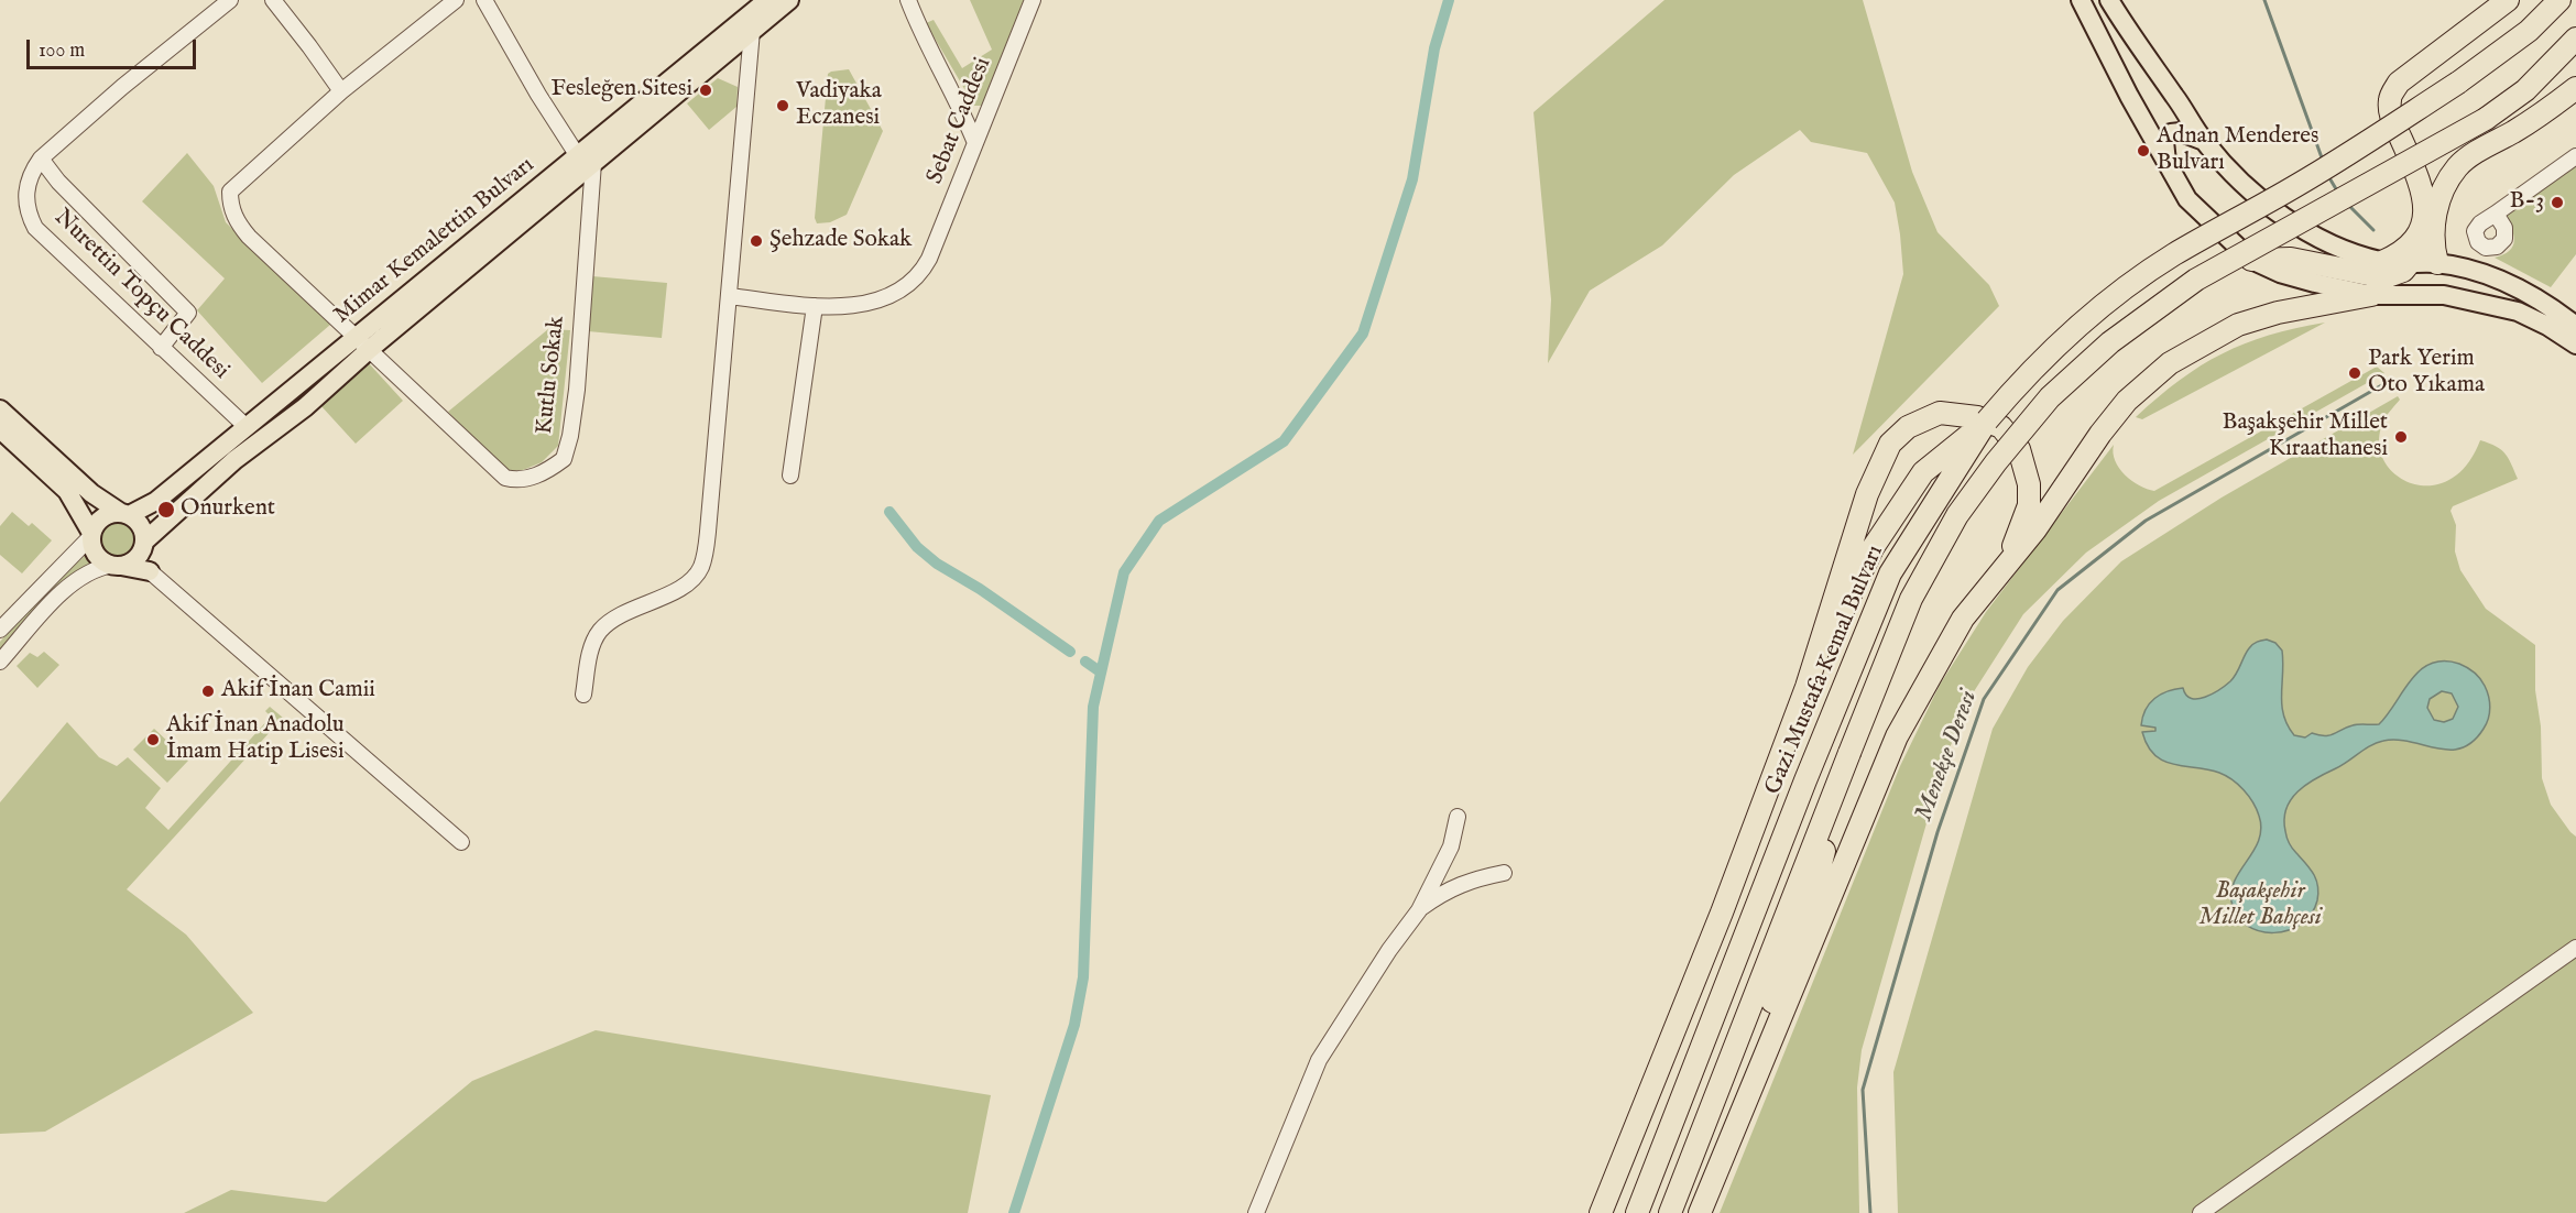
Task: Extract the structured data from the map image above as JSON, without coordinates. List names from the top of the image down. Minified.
{"streets":{"highway":["Gazi Mustafa Kemal Bulvarı"],"main road":["Mimar Kemalettin Bulvarı"],"street":["Sebat Caddesi","Nurettin Topçu Caddesi","Kutlu Sokak"]},"crossings":[["Mimar Kemalettin Bulvarı","Nurettin Topçu Caddesi"],["Mimar Kemalettin Bulvarı","Kutlu Sokak"]],"water":["Menekşe Deresi"],"parks":["Başakşehir Millet Bahçesi"],"places":["Fesleğen Sitesi","Vadiyaka Eczanesi","Adnan Menderes Bulvarı","B-3","Şehzade Sokak","Park Yerim Oto Yıkama","Başakşehir Millet Kıraathanesi","Onurkent","Akif İnan Camii","Akif İnan Anadolu İmam Hatip Lisesi"],"scale_bar":"100 m"}
